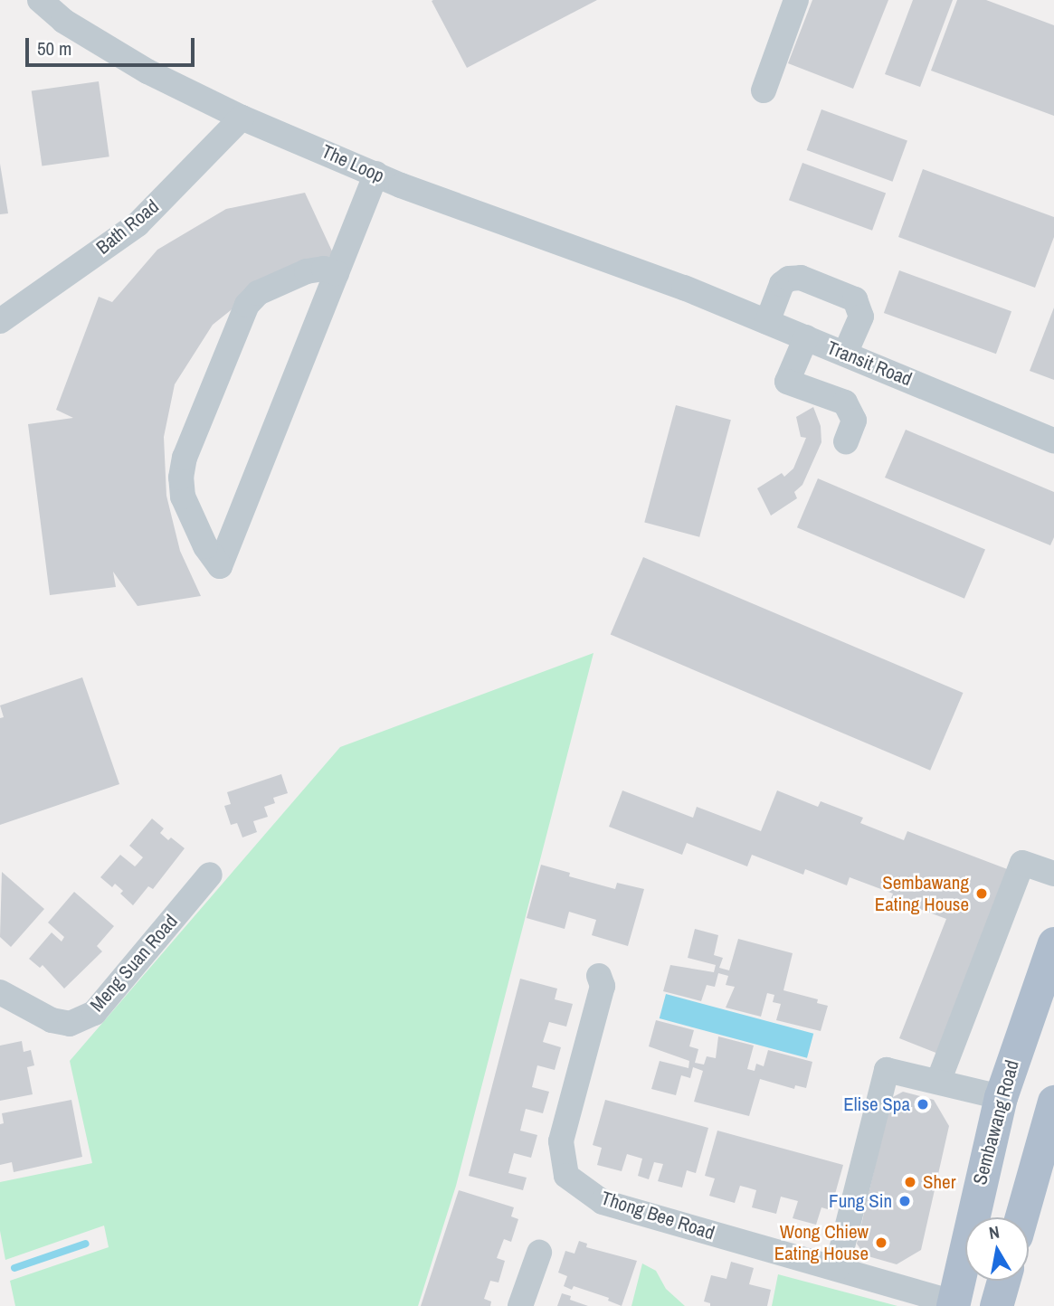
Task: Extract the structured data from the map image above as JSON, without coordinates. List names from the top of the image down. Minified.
{"streets":{"main road":["Sembawang Road"],"street":["The Loop","Bath Road","Transit Road","Meng Suan Road","Thong Bee Road"]},"crossings":[["The Loop","Bath Road"],["The Loop","Transit Road"],["Sembawang Road","Thong Bee Road"]],"places":["Sembawang Eating House","Elise Spa","Sher","Fung Sin","Wong Chiew Eating House"],"scale_bar":"50 m","north":"top"}
